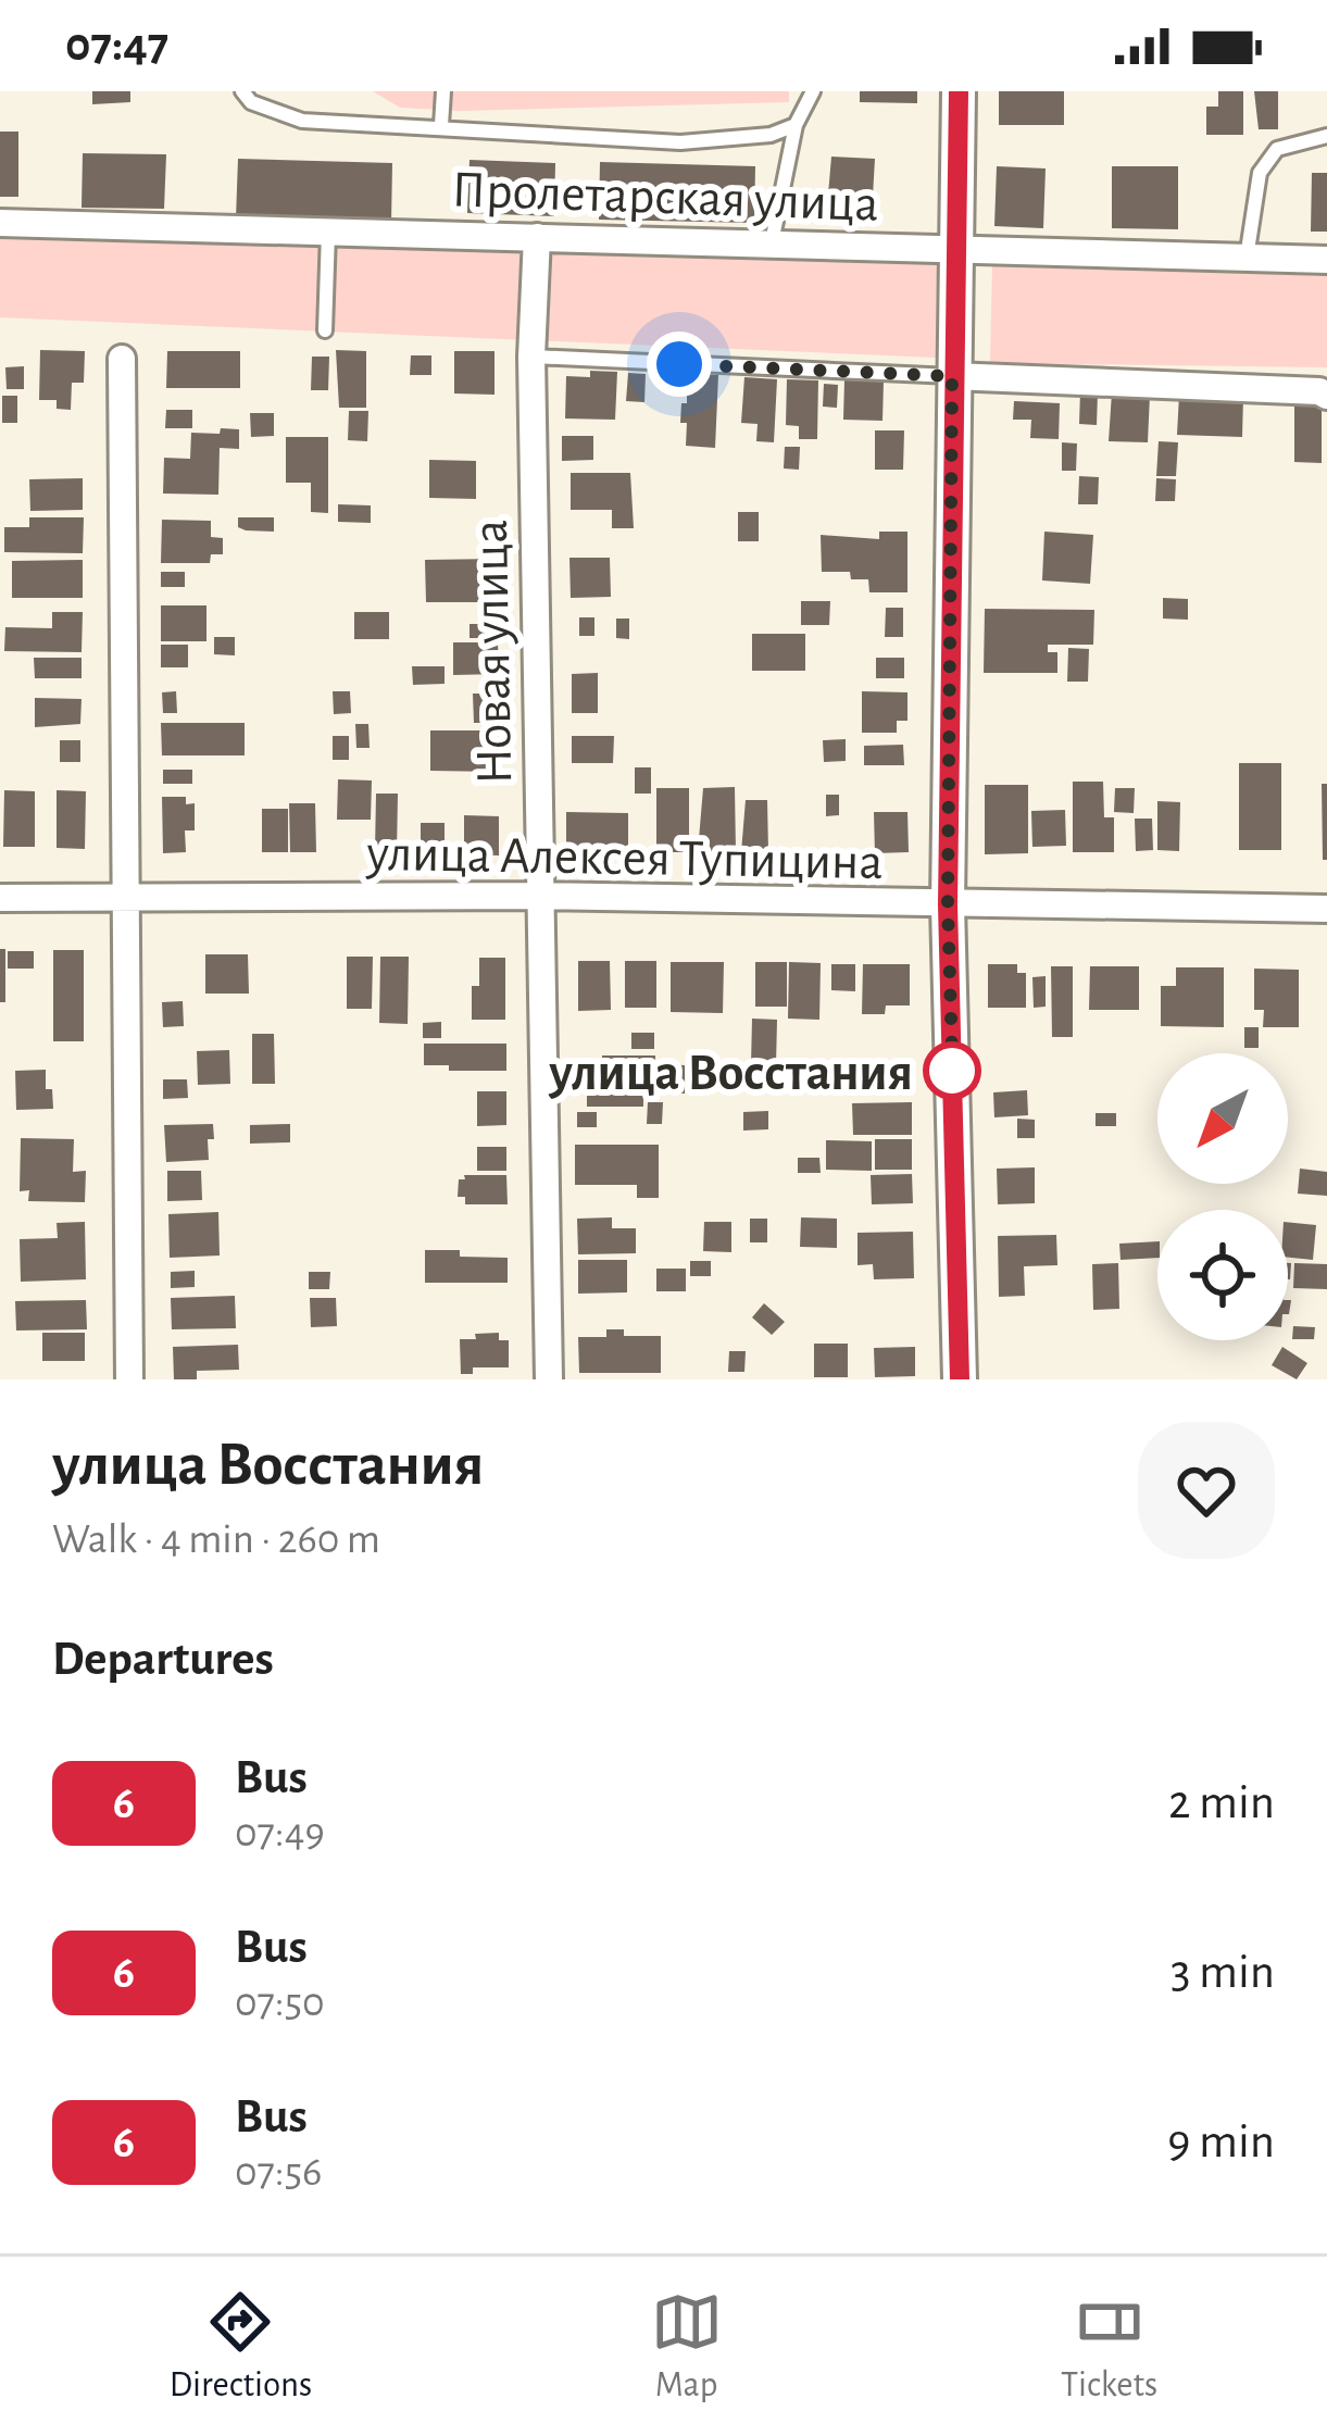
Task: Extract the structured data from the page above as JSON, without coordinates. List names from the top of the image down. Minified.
{"streets":{"street":["Пролетарская улица","Новая улица","улица Алексея Тупицина"]},"crossings":[["Пролетарская улица","Новая улица"],["Новая улица","улица Алексея Тупицина"]],"places":["улица Восстания"],"lines":["bus line 6"],"north":"bottom left","page":{"status":"07:47","heading":[["улица Восстания","Walk · 4 min · 260 m"],"Departures"],"list":[{"mark":"6","name":"Bus","note":"07:49","value":"2 min"},{"mark":"6","name":"Bus","note":"07:50","value":"3 min"},{"mark":"6","name":"Bus","note":"07:56","value":"9 min"}],"tabs":["Directions","Map","Tickets"]}}
